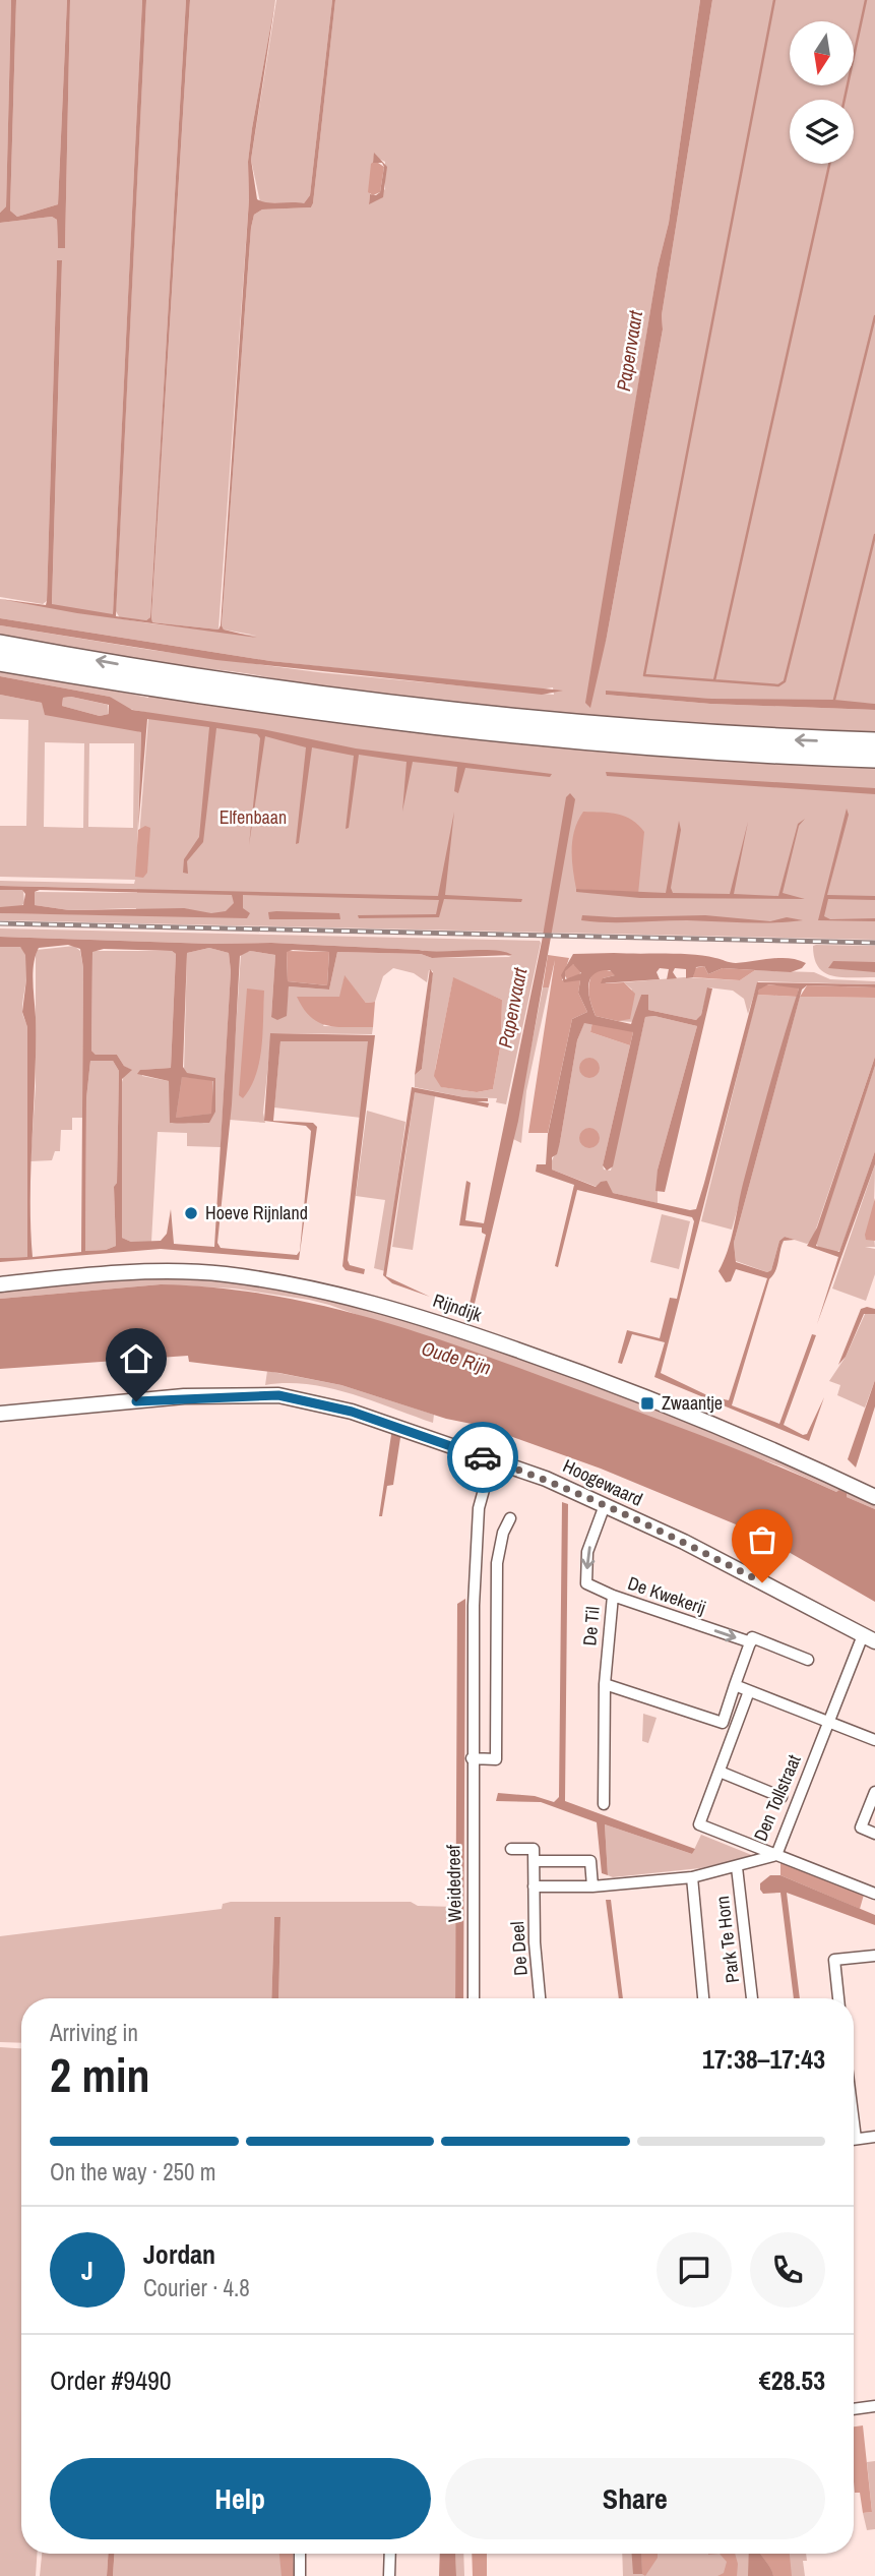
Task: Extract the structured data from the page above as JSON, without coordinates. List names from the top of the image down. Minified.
{"streets":{"main road":["Rijndijk","Hoogewaard"],"street":["De Kwekerij","De Til","Den Tollstraat","Weidedreef","Park Te Horn","De Deel"]},"crossings":[["Hoogewaard","De Til"],["Hoogewaard","Den Tollstraat"],["Hoogewaard","Weidedreef"],["De Kwekerij","De Til"],["Den Tollstraat","Park Te Horn"]],"one_way":["De Kwekerij"],"water":["Papenvaart","Oude Rijn"],"parks":["Elfenbaan"],"places":{"other":["Hoeve Rijnland"],"transit":["Zwaantje"]},"north":"bottom","page":{"heading":["2 min","Arriving in","17:38–17:43"],"panel":["Jordan","Courier · 4.8","Order #9490","€28.53"],"bar":"On the way · 250 m","round":"J","buttons":["Help","Share"]}}
